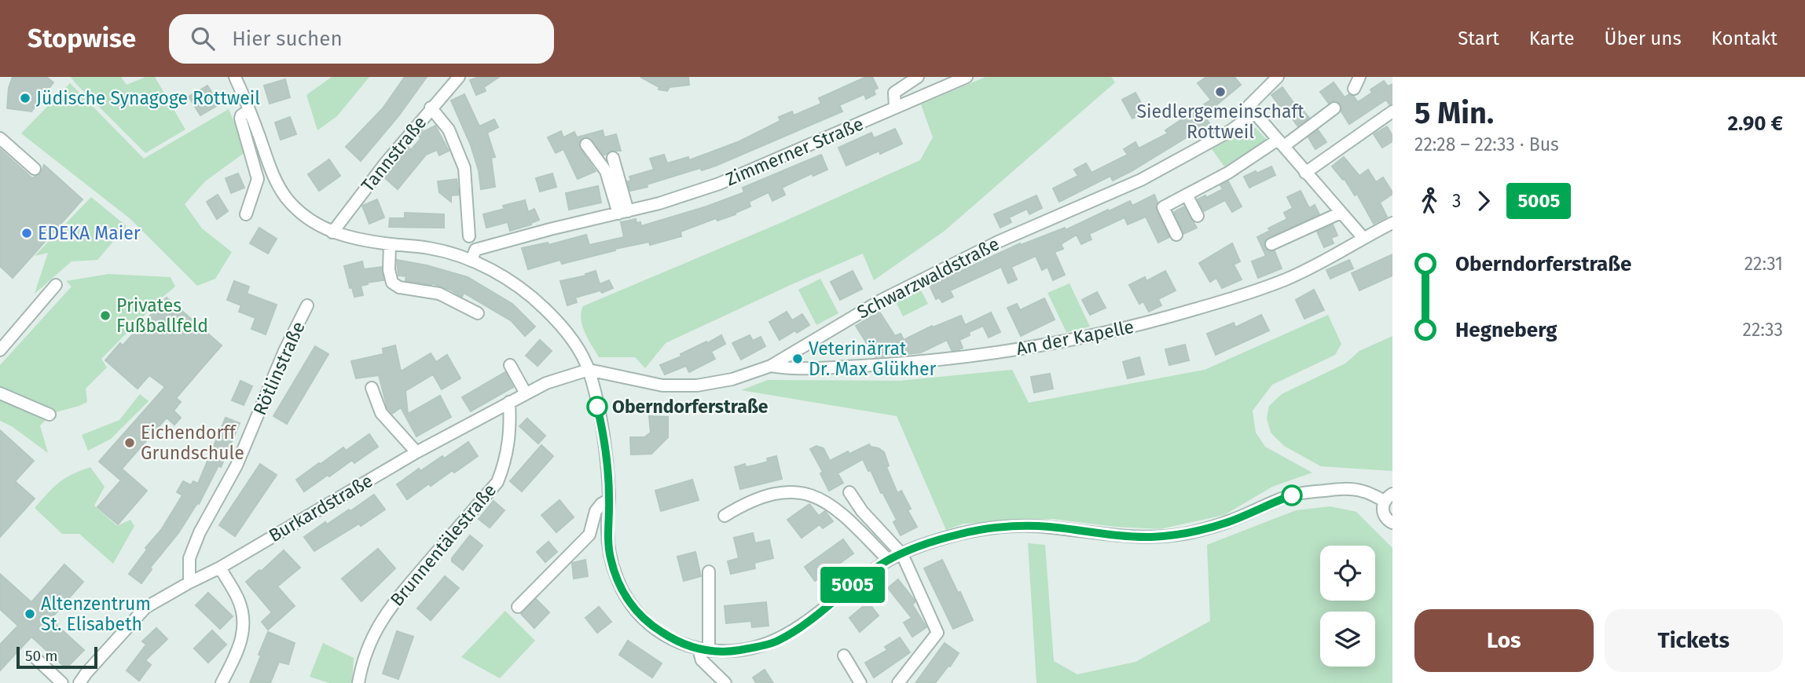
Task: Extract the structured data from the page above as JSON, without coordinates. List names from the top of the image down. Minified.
{"streets":{"street":["Zimmerner Straße","Tannstraße","Schwarzwaldstraße","An der Kapelle","Rötlinstraße","Burkardstraße","Brunnentälestraße"]},"crossings":[["Schwarzwaldstraße","An der Kapelle"],["Schwarzwaldstraße","Burkardstraße"],["Rötlinstraße","Burkardstraße"],["Burkardstraße","Brunnentälestraße"]],"places":["Siedlergemeinschaft Rottweil","Jüdische Synagoge Rottweil","EDEKA Maier","Privates Fußballfeld","Veterinärrat Dr. Max Glükher","Oberndorferstraße","Eichendorff Grundschule","Altenzentrum St. Elisabeth"],"lines":["bus line 5005"],"scale_bar":"50 m","page":{"header":"Stopwise","search":"Hier suchen","nav":["Start","Karte","Über uns","Kontakt"],"on_map":"5005","heading":["5 Min.","22:28 – 22:33 · Bus","2.90 €"],"legs":["3","5005"],"list":[{"name":"Oberndorferstraße","value":"22:31"},{"name":"Hegneberg","value":"22:33"}],"buttons":["Los","Tickets"],"scale":"50 m"}}
